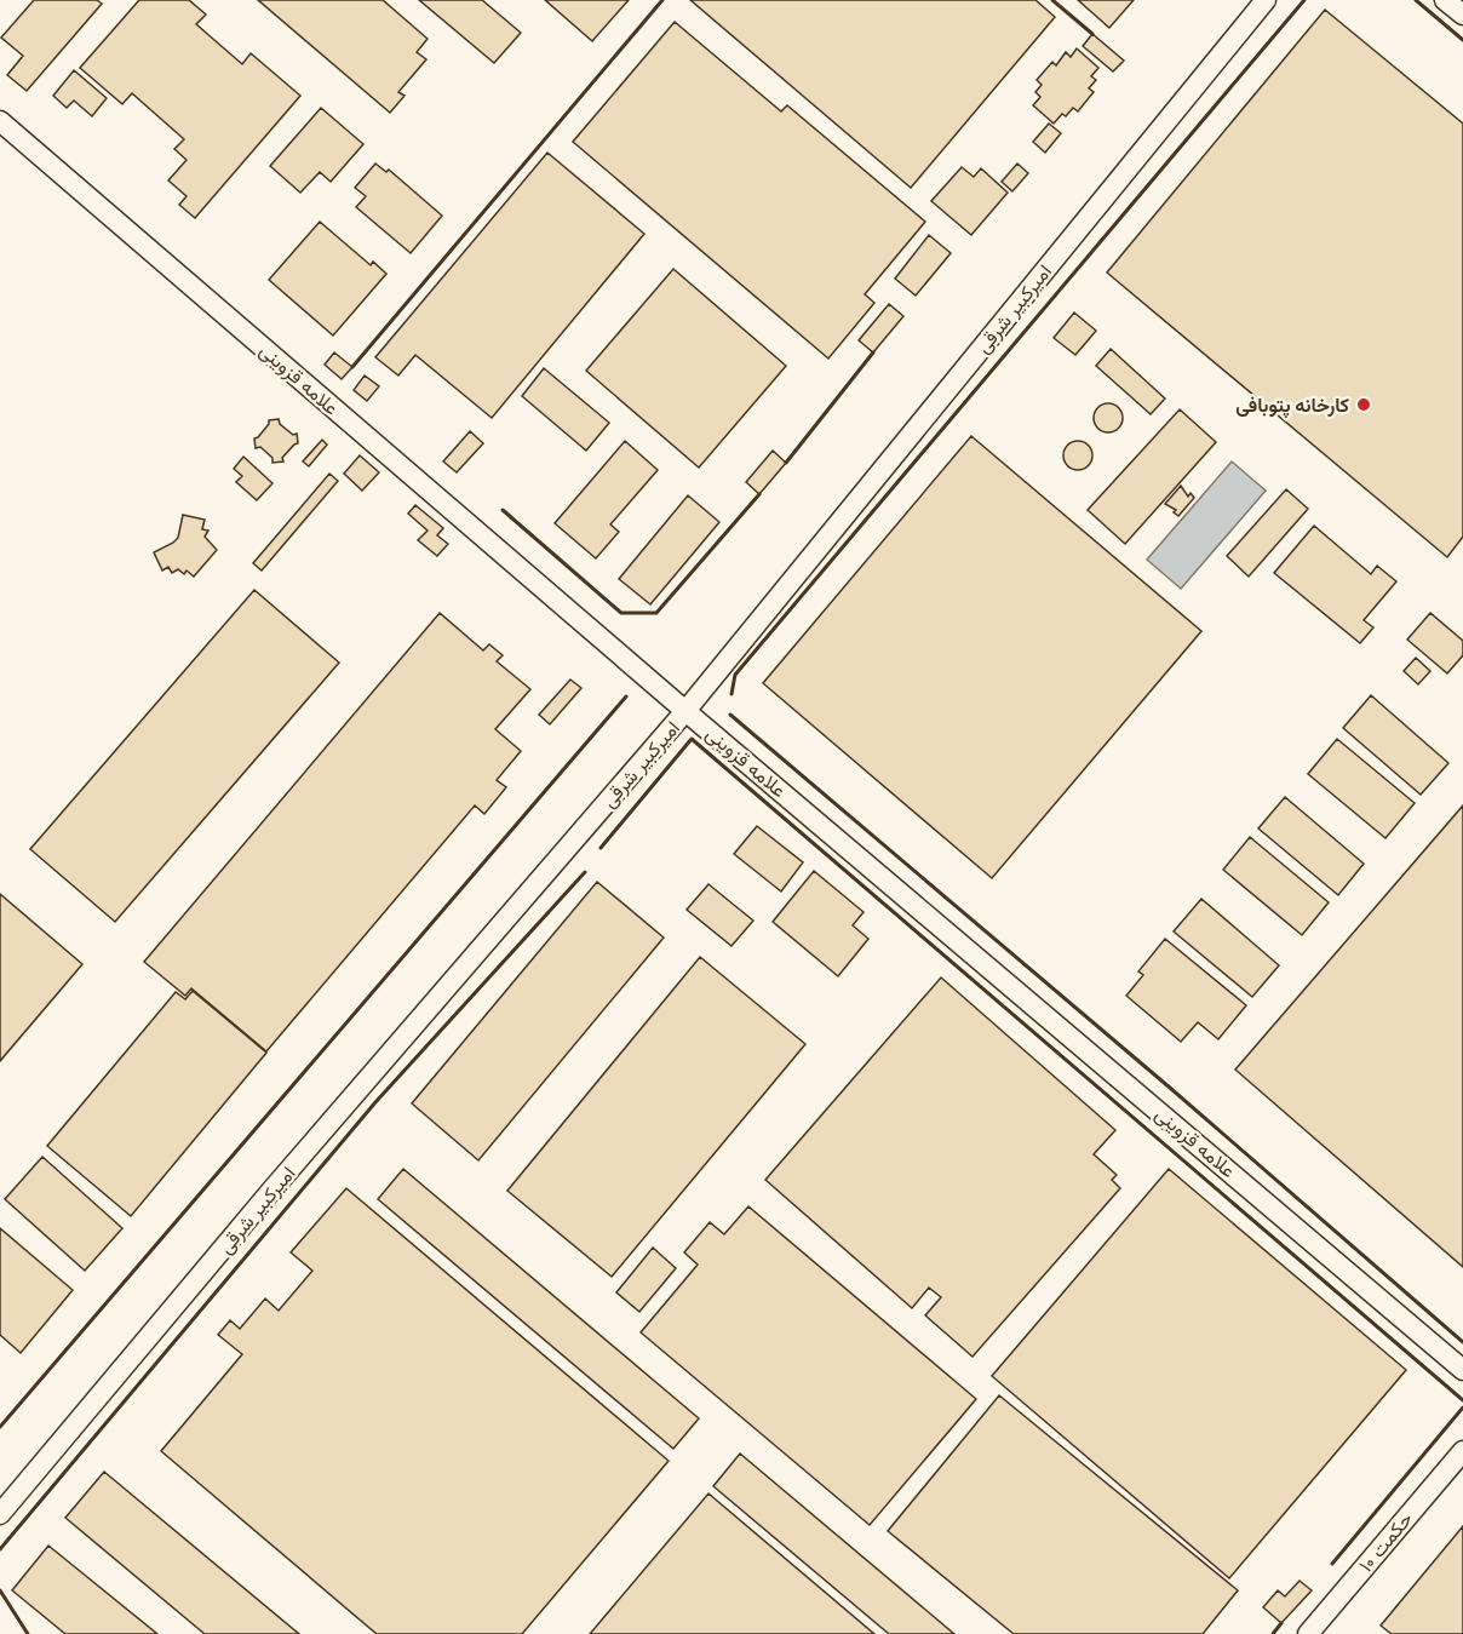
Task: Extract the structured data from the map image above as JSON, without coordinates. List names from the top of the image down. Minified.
{"streets":{"street":["امیرکبیر شرقی","علامه قزوینی","حکمت ۱۰"]},"crossings":[["امیرکبیر شرقی","علامه قزوینی"]],"places":["کارخانه پتوبافی"]}
